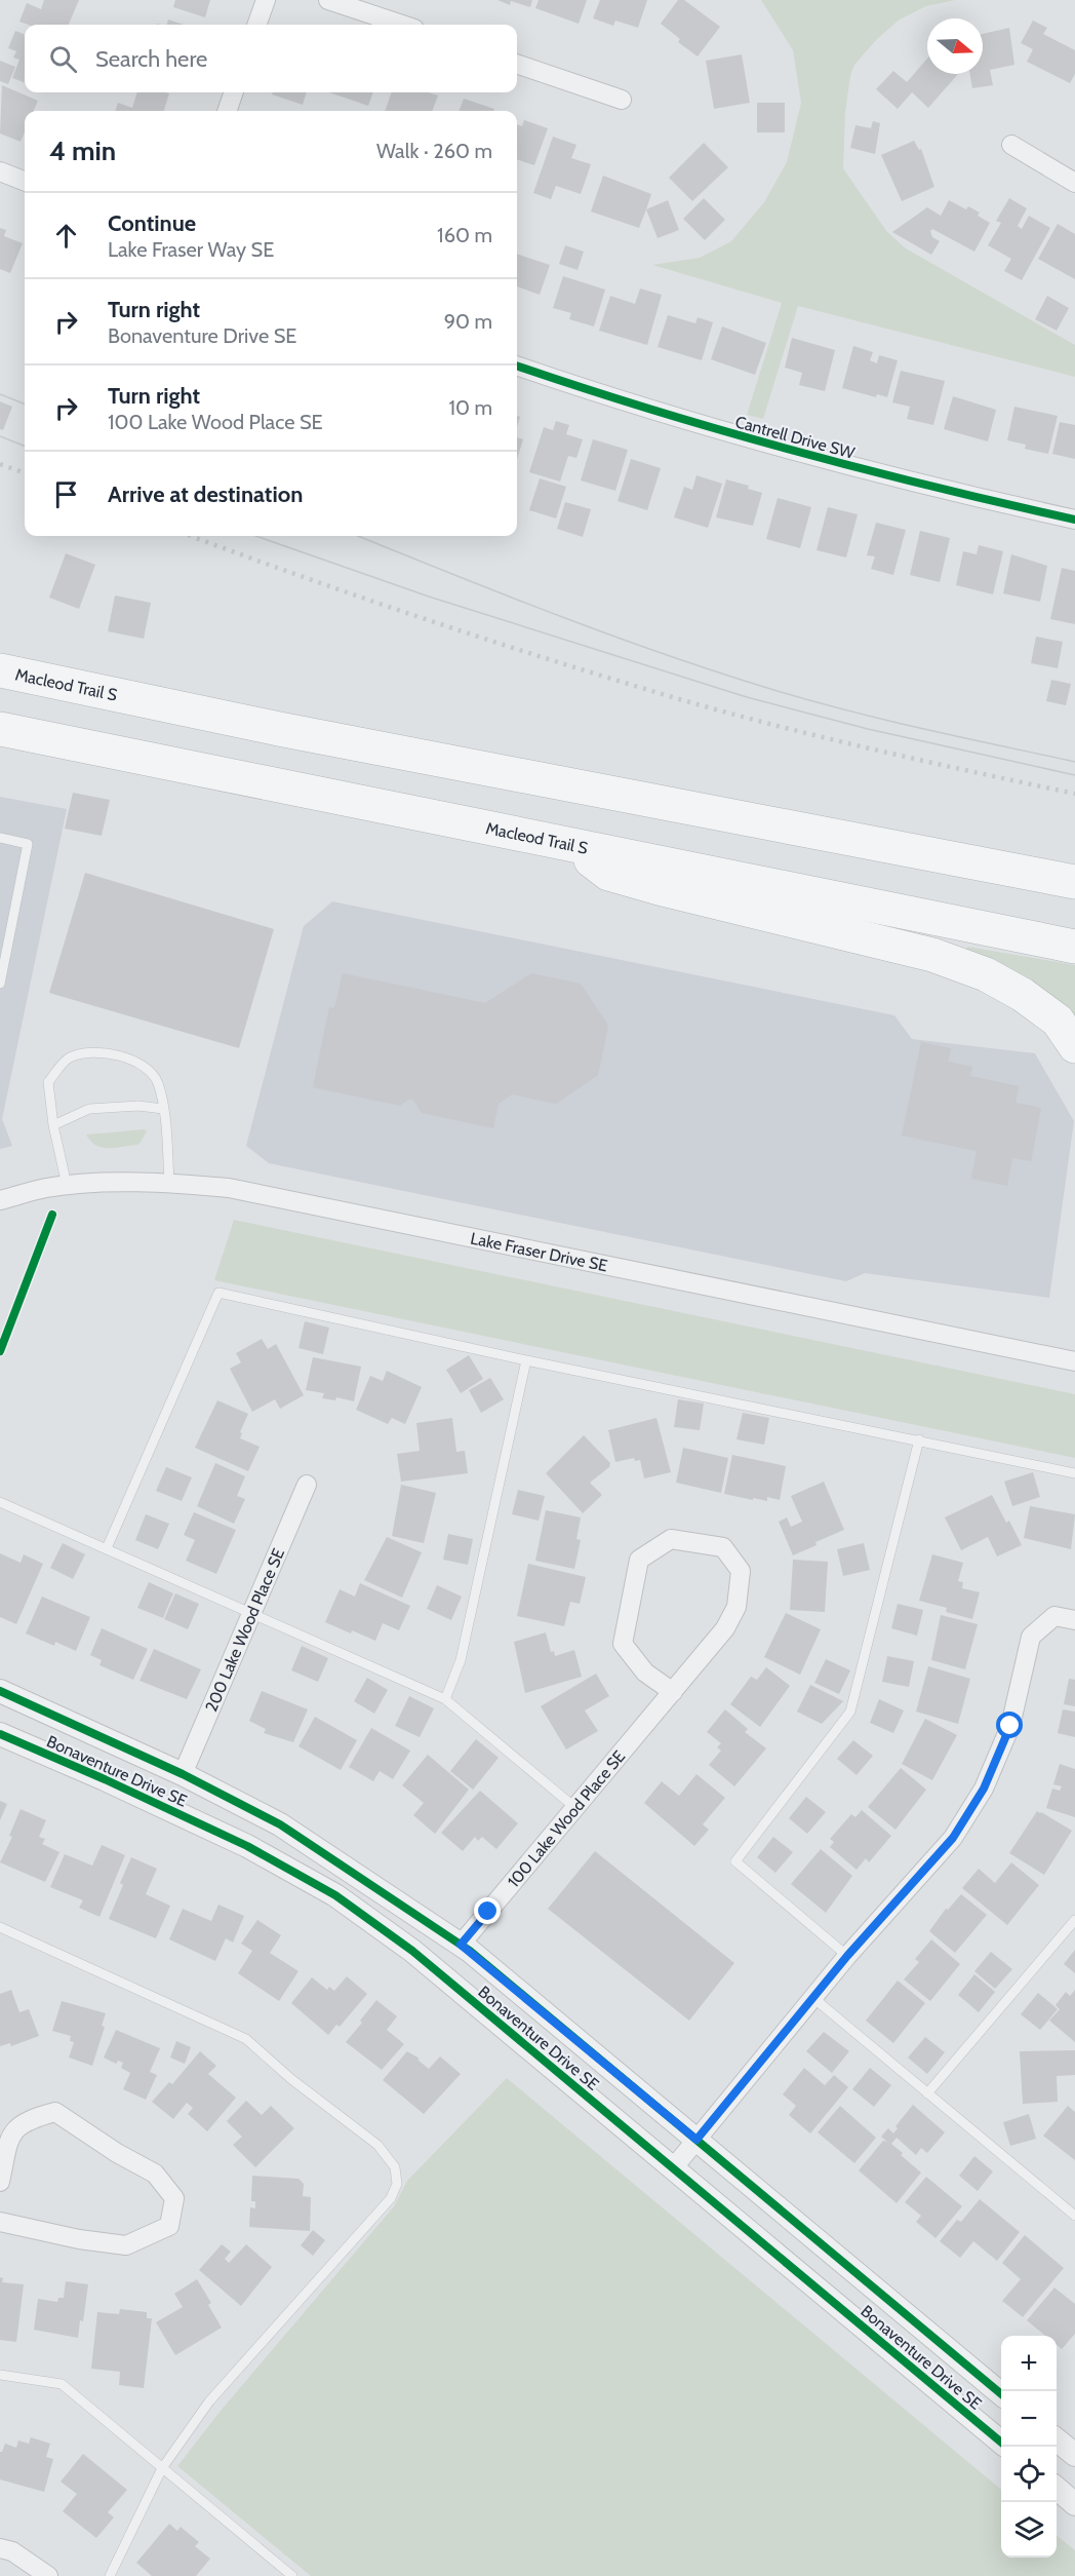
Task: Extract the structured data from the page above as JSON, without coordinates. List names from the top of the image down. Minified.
{"streets":{"highway":["Macleod Trail S"],"street":["Cantrell Drive SW","Lake Fraser Drive SE","200 Lake Wood Place SE","Bonaventure Drive SE","100 Lake Wood Place SE"]},"crossings":[["200 Lake Wood Place SE","Bonaventure Drive SE"],["Bonaventure Drive SE","100 Lake Wood Place SE"]],"north":"right","page":{"search":"Search here","heading":["4 min","Walk · 260 m"],"list":[["Continue","Lake Fraser Way SE","160 m"],["Turn right","Bonaventure Drive SE","90 m"],["Turn right","100 Lake Wood Place SE","10 m"],"Arrive at destination"],"map_buttons":["+","−"]}}
